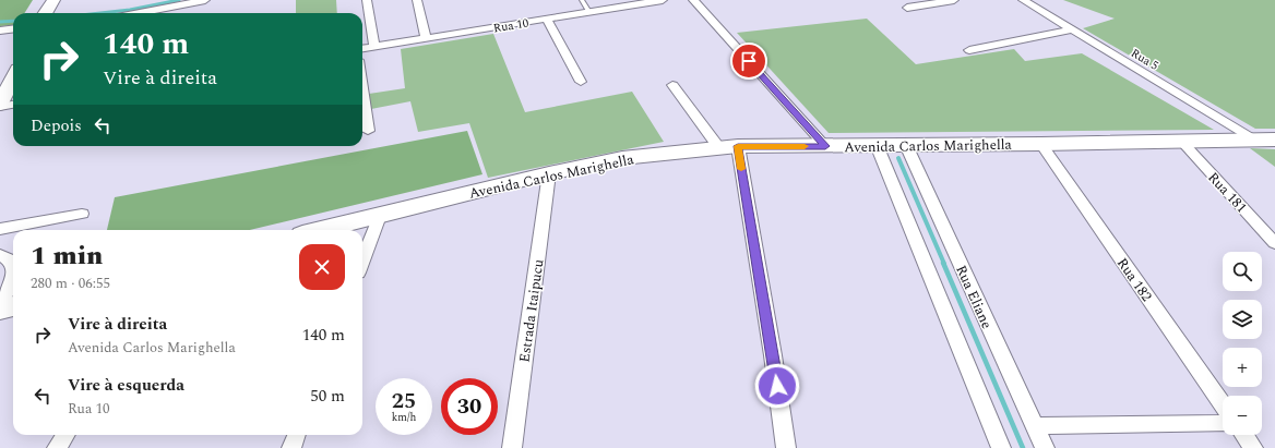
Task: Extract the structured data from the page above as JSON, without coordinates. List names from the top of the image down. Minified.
{"streets":{"main road":["Avenida Carlos Marighella"],"street":["Rua 10","Rua 5","Rua 181","Rua 182","Rua Eliane","Estrada Itaipucu"]},"crossings":[["Rua 5","Avenida Carlos Marighella"],["Avenida Carlos Marighella","Rua 181"],["Avenida Carlos Marighella","Rua 182"],["Avenida Carlos Marighella","Rua Eliane"],["Avenida Carlos Marighella","Estrada Itaipucu"]],"page":{"turn":["140 m","Vire à direita"],"then":"Depois","heading":["1 min","280 m · 06:55"],"map_buttons":["+","−"],"list":[{"name":"Vire à direita","note":"Avenida Carlos Marighella","value":"140 m"},{"name":"Vire à esquerda","note":"Rua 10","value":"50 m"}],"speed":"25 km/h","limit":"30"}}
